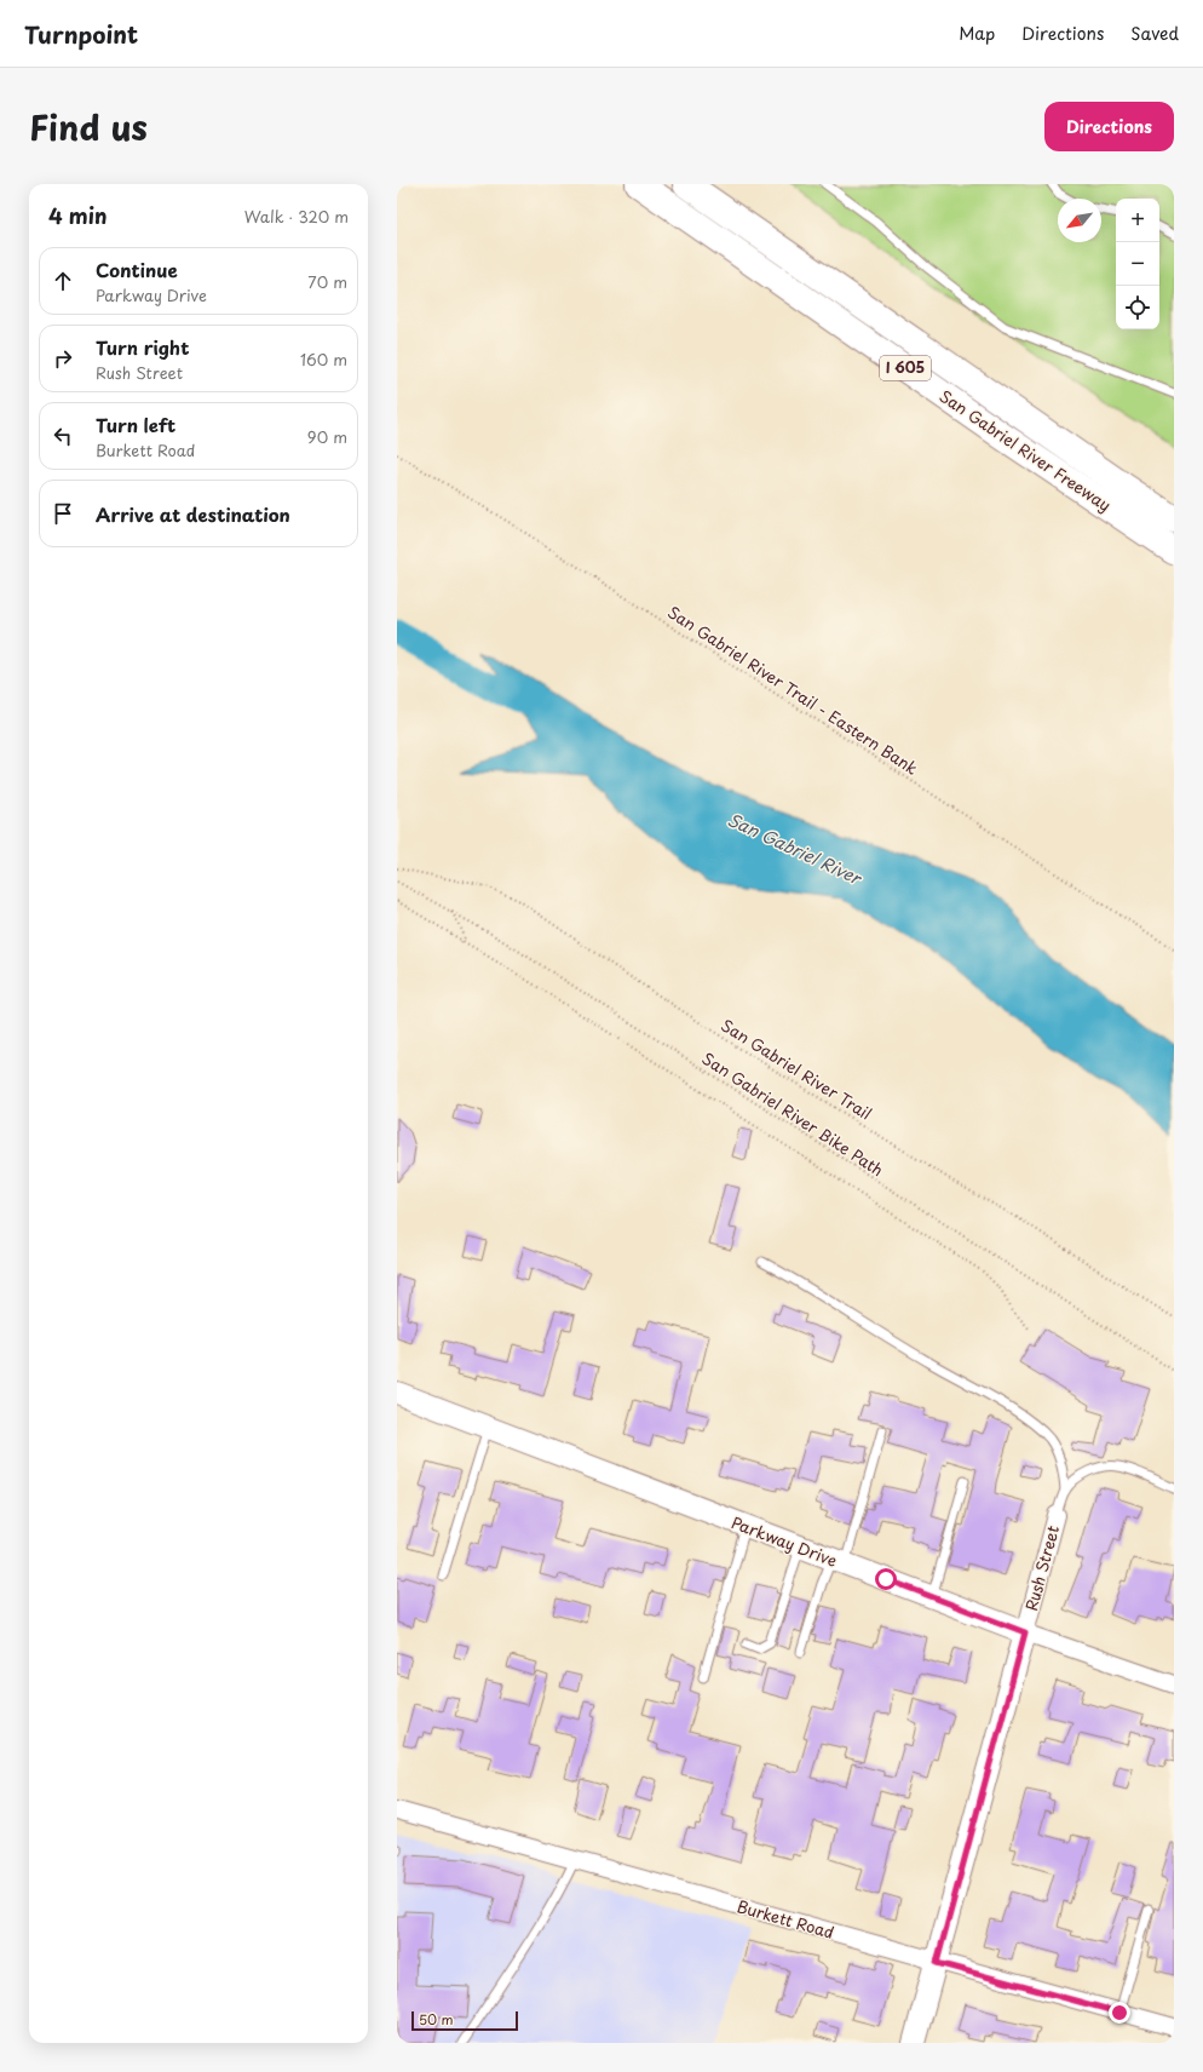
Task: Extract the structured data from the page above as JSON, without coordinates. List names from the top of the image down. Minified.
{"streets":{"highway":["I 605","San Gabriel River Freeway"],"street":["Parkway Drive","Rush Street","Burkett Road"],"path":["San Gabriel River Trail - Eastern Bank","San Gabriel River Trail","San Gabriel River Bike Path"]},"crossings":[["Parkway Drive","Rush Street"],["Rush Street","Burkett Road"]],"water":["San Gabriel River"],"scale_bar":"50 m","north":"bottom left","page":{"header":"Turnpoint","nav":["Map","Directions","Saved"],"title":"Find us","buttons":"Directions","heading":["4 min","Walk · 320 m"],"map_buttons":["+","−"],"list":[["Continue","Parkway Drive","70 m"],["Turn right","Rush Street","160 m"],["Turn left","Burkett Road","90 m"],"Arrive at destination"],"scale":"50 m"}}
